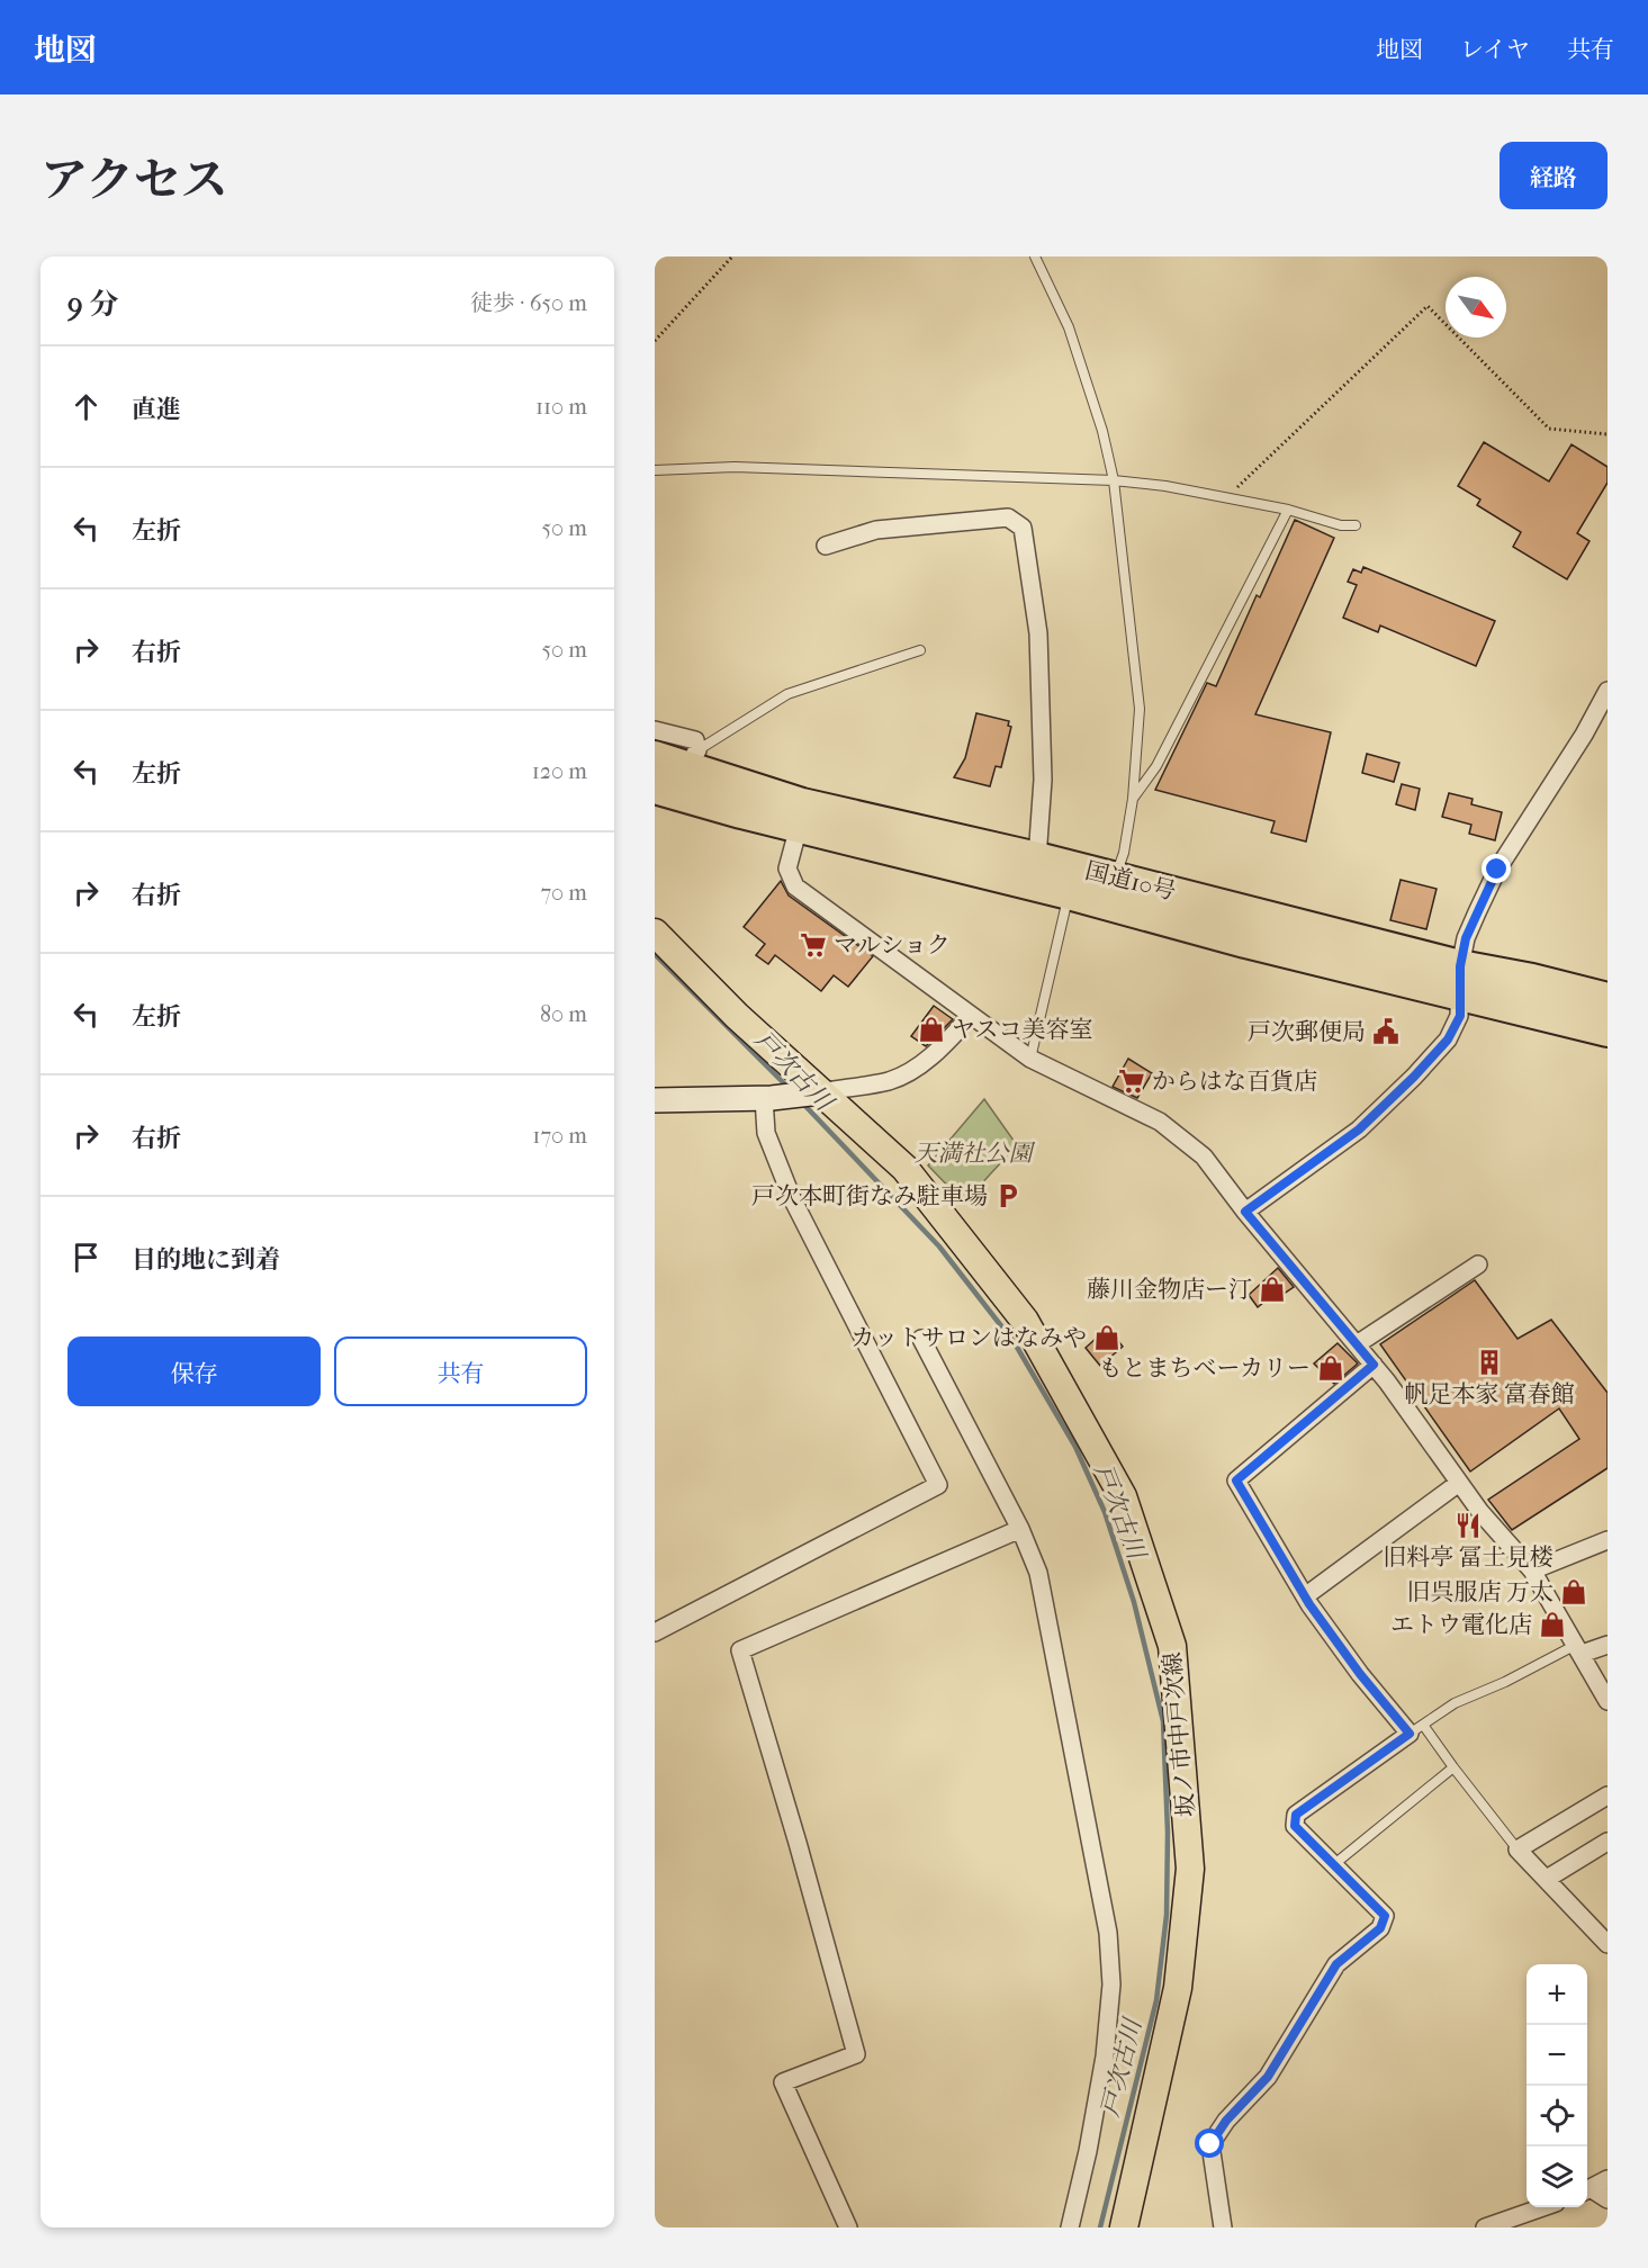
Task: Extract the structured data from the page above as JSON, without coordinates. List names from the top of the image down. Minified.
{"streets":{"highway":["国道10号"],"main road":["坂ノ市中戸次線"]},"water":["戸次古川"],"parks":["天満社公園"],"places":{"supermarket":["マルショク","からはな百貨店"],"shop":["ヤスコ美容室","藤川金物店ー汀","カットサロンはなみや","もとまちベーカリー","旧呉服店 万太","エトウ電化店"],"public building":["戸次郵便局"],"parking":["戸次本町街なみ駐車場"],"building":["帆足本家 富春館"],"restaurant":["旧料亭 冨士見楼"]},"north":"bottom right","page":{"header":"地図","nav":["地図","レイヤ","共有"],"title":"アクセス","buttons":["経路",["保存","共有"]],"heading":["9 分","徒歩 · 650 m"],"list":[["直進","110 m"],["左折","50 m"],["右折","50 m"],["左折","120 m"],["右折","70 m"],["左折","80 m"],["右折","170 m"],"目的地に到着"],"map_buttons":["+","−"]}}
